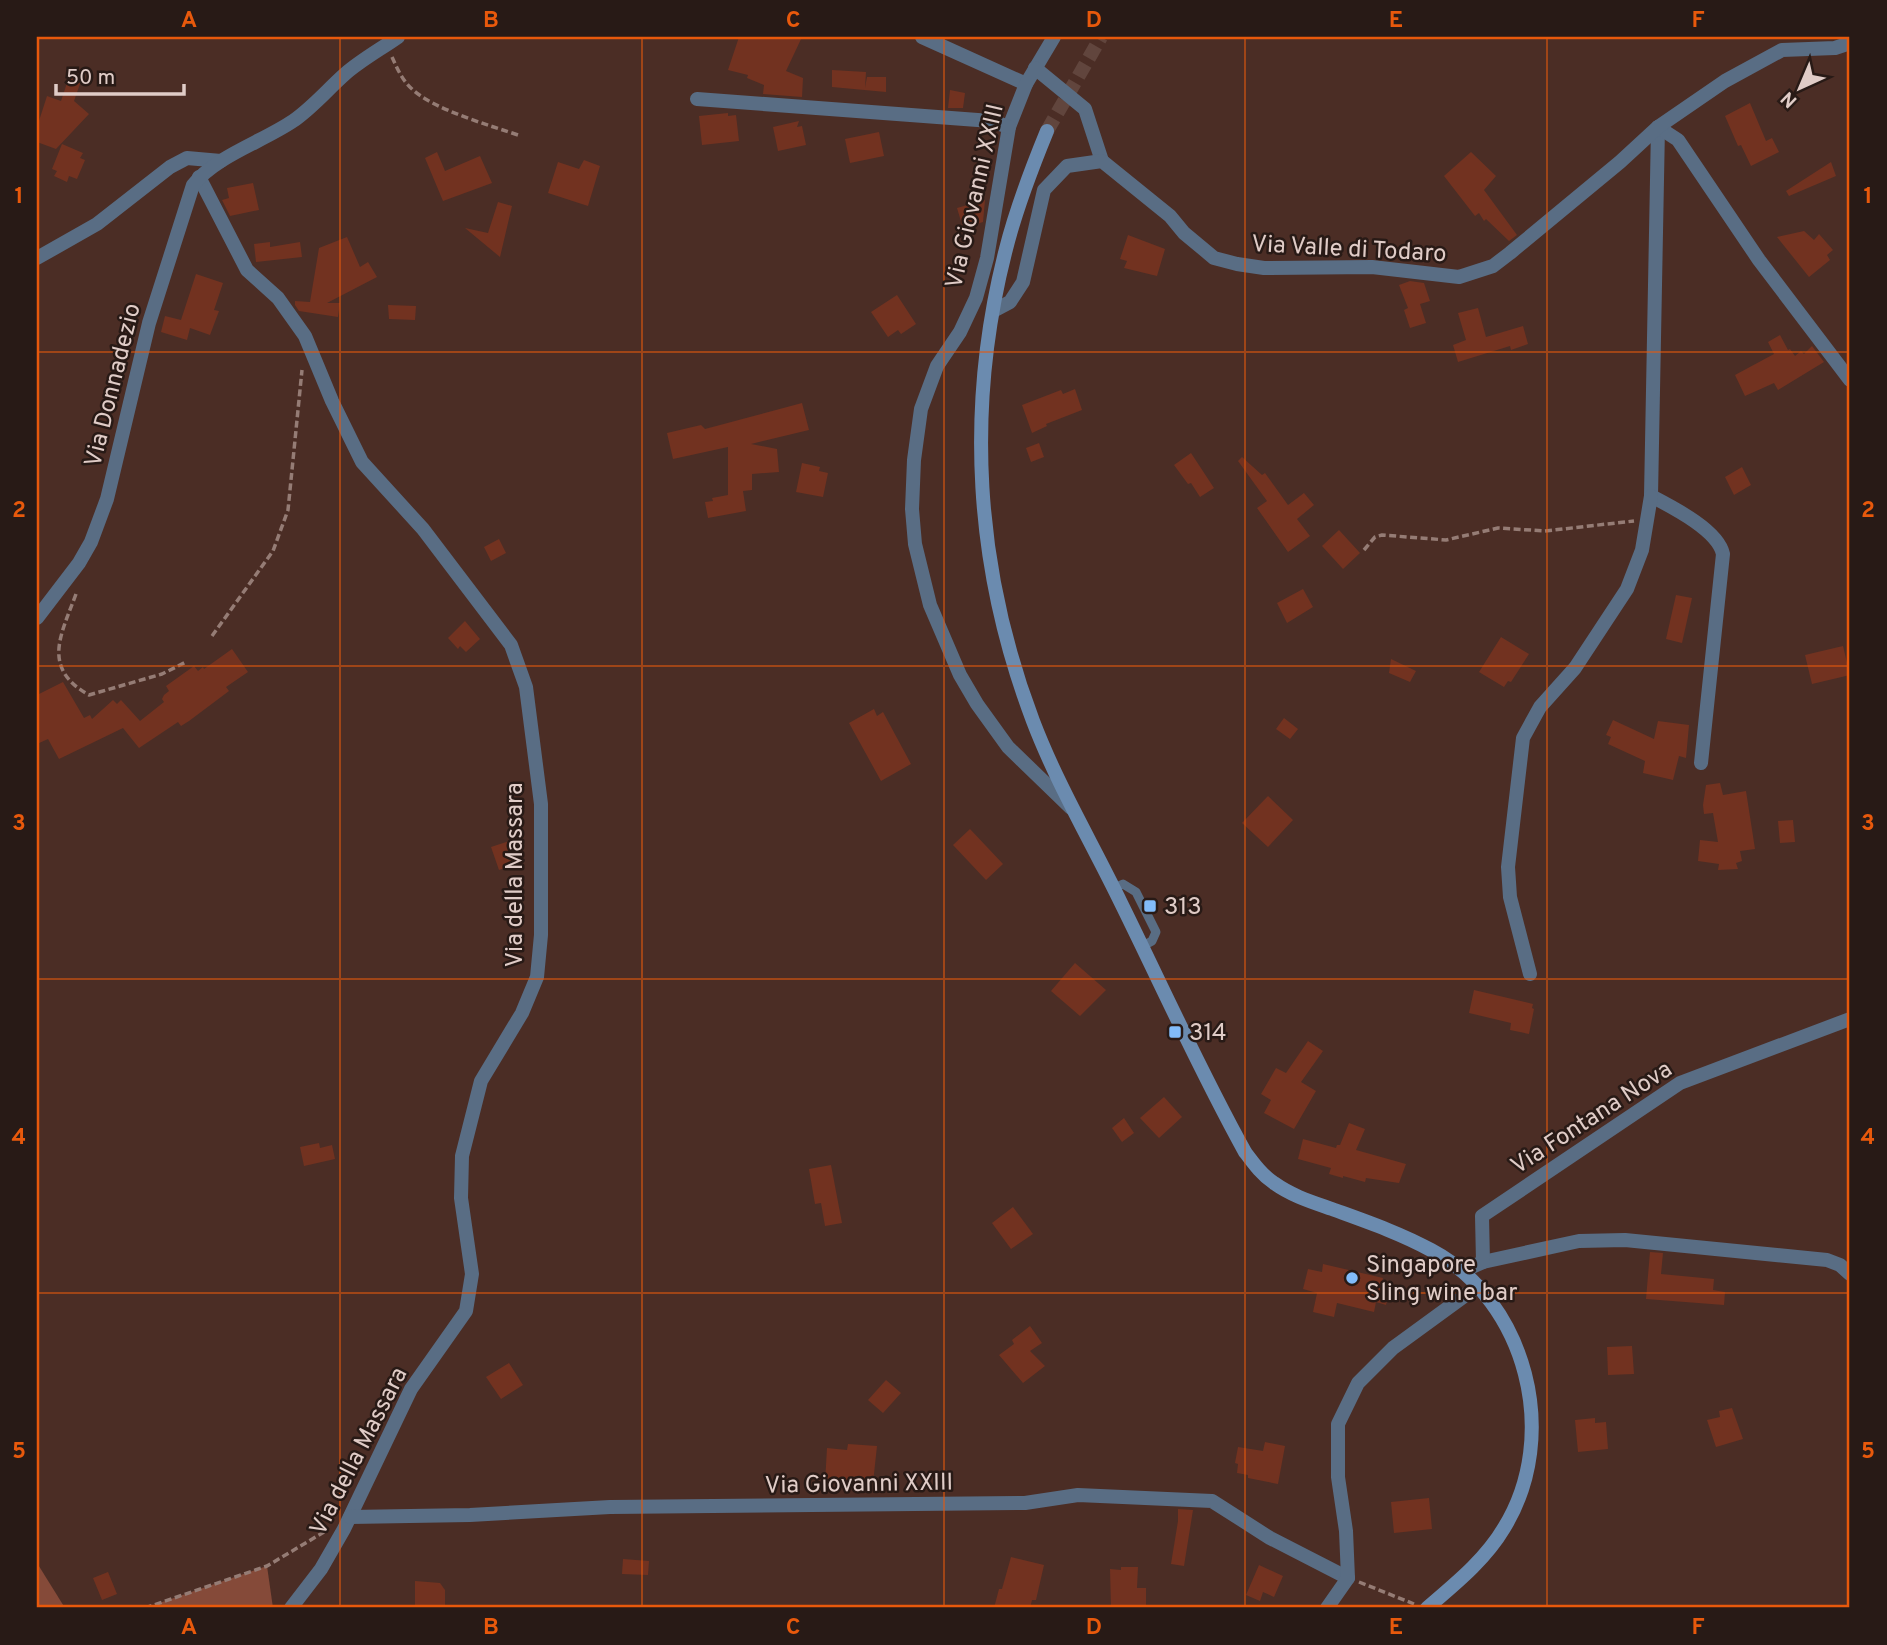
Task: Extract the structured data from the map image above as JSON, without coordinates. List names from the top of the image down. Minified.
{"streets":{"main road":["Via Giovanni XXIII"],"street":["Via Valle di Todaro","Via Donnadezio","Via della Massara","Via Fontana Nova"]},"crossings":[["Via Giovanni XXIII","Via della Massara"],["Via Donnadezio","Via della Massara"]],"places":{"transit":["313","314"],"other":["Singapore Sling wine bar"]},"scale_bar":"50 m","north":"bottom left","grid":{"columns":["A","B","C","D","E","F"],"rows":["1","2","3","4","5"]}}
